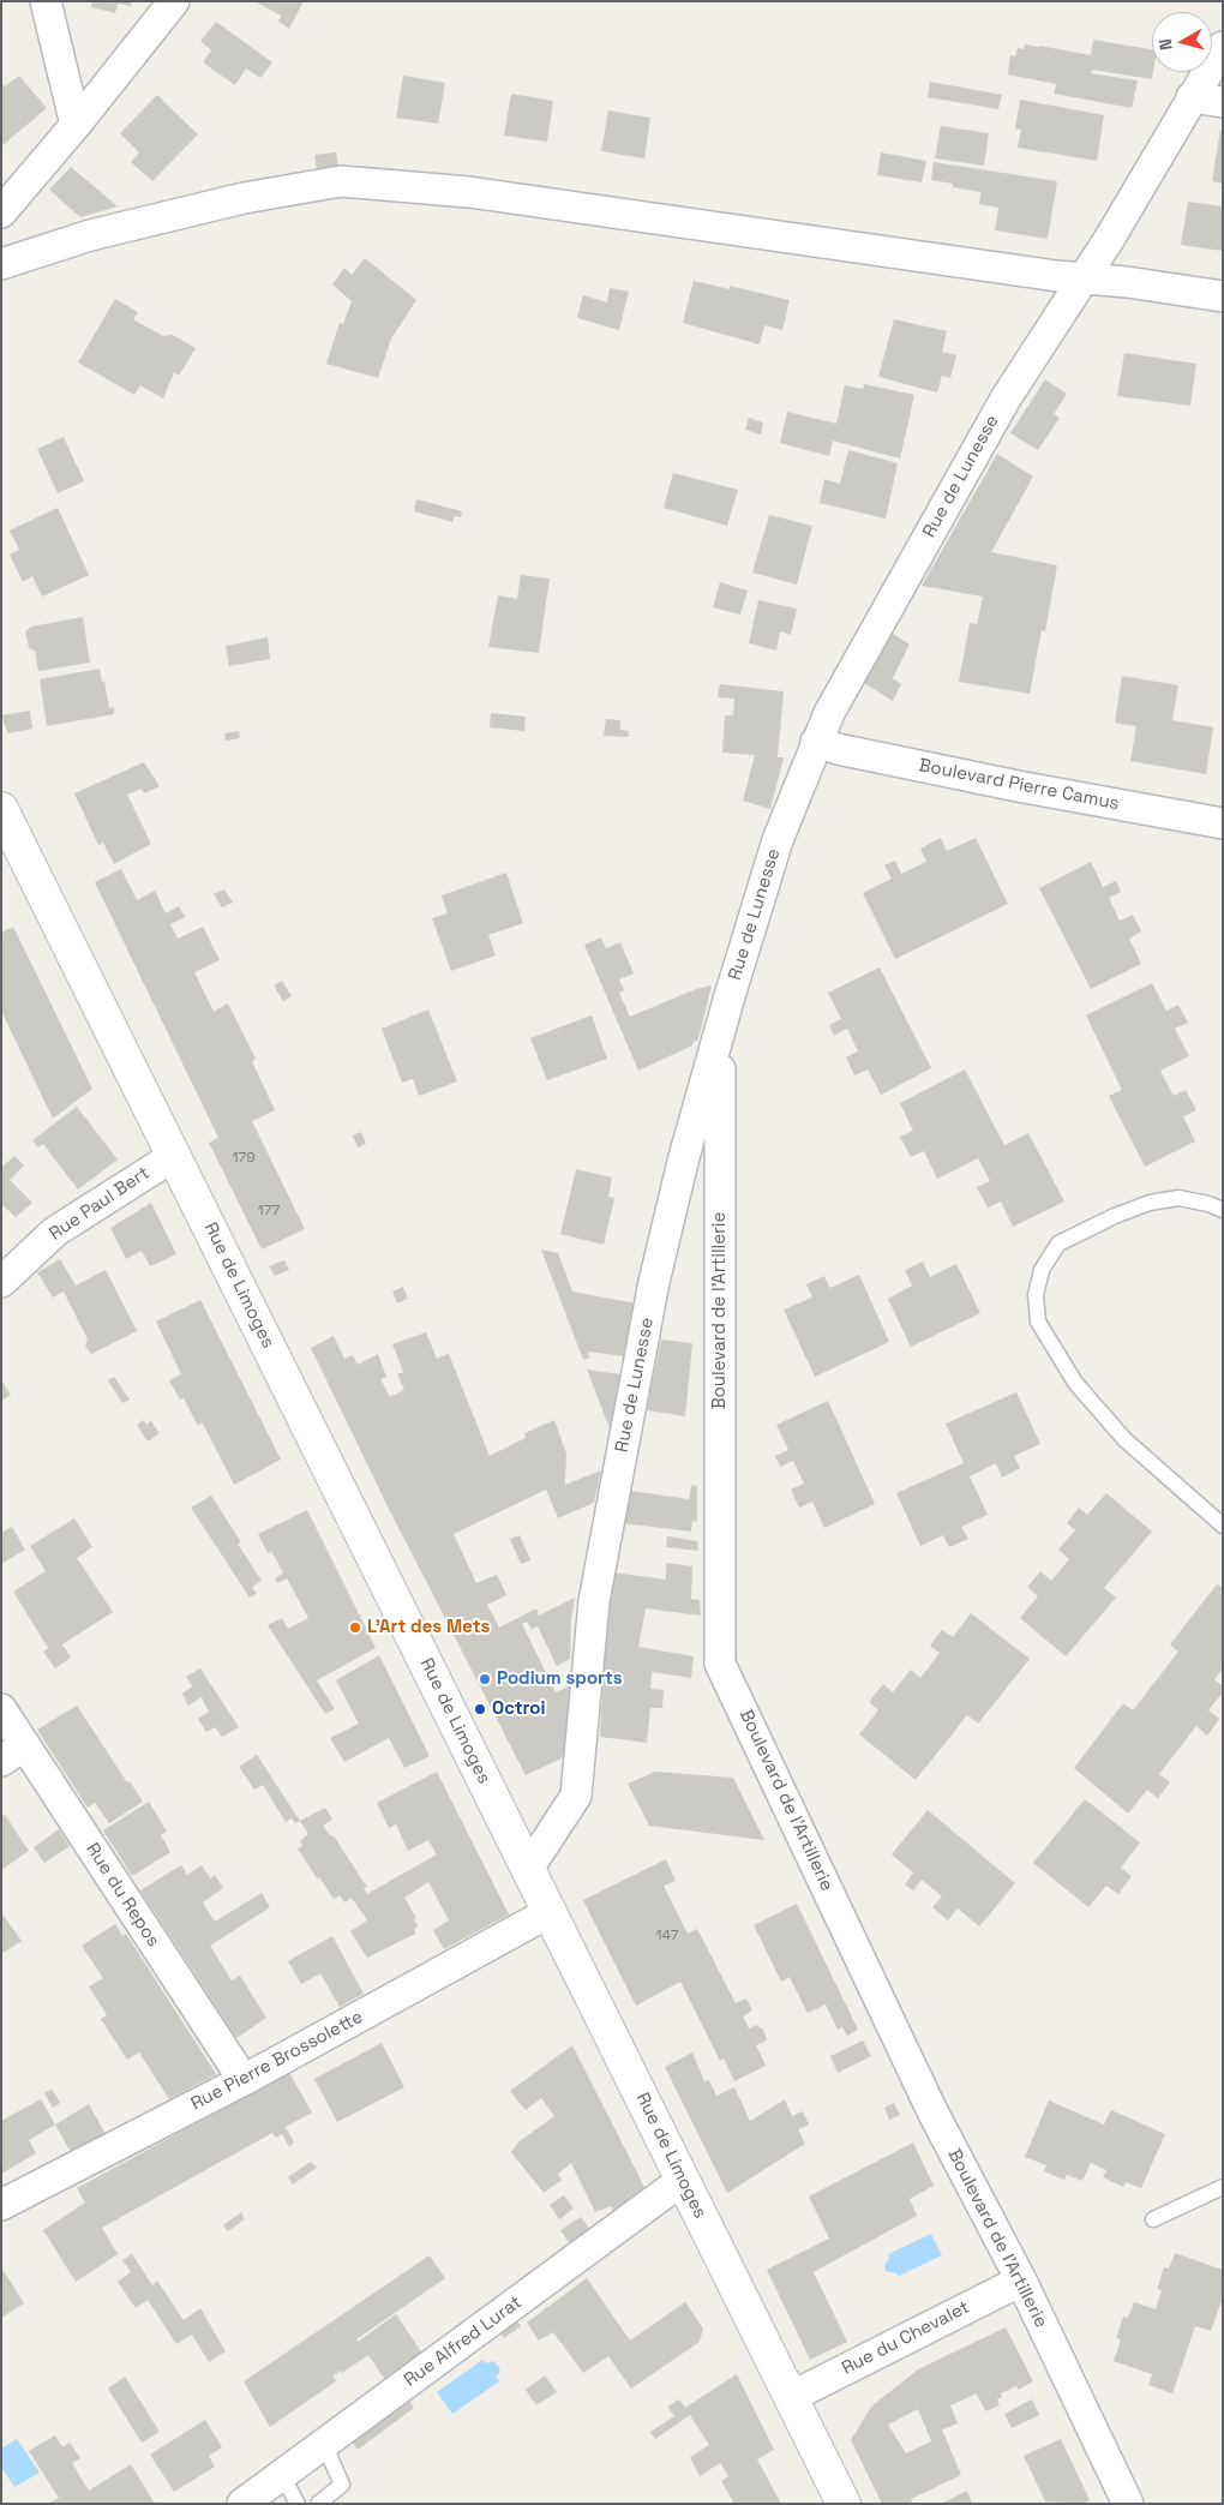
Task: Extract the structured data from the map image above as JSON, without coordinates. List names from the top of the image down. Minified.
{"streets":{"main road":["Rue de Limoges"],"street":["Rue de Lunesse","Boulevard Pierre Camus","Rue Paul Bert","Boulevard de l'Artillerie","Rue du Repos","Rue Pierre Brossolette","Rue du Chevalet","Rue Alfred Lurat"]},"crossings":[["Rue de Lunesse","Boulevard Pierre Camus"],["Rue de Lunesse","Rue de Limoges"],["Rue de Lunesse","Boulevard de l'Artillerie"],["Rue Paul Bert","Rue de Limoges"],["Rue de Limoges","Rue Pierre Brossolette"],["Rue de Limoges","Rue du Chevalet"],["Rue de Limoges","Rue Alfred Lurat"],["Boulevard de l'Artillerie","Rue du Chevalet"],["Rue du Repos","Rue Pierre Brossolette"]],"places":["L'Art des Mets","Podium sports","Octroi"],"house_numbers":["179","177","147"],"north":"left"}
